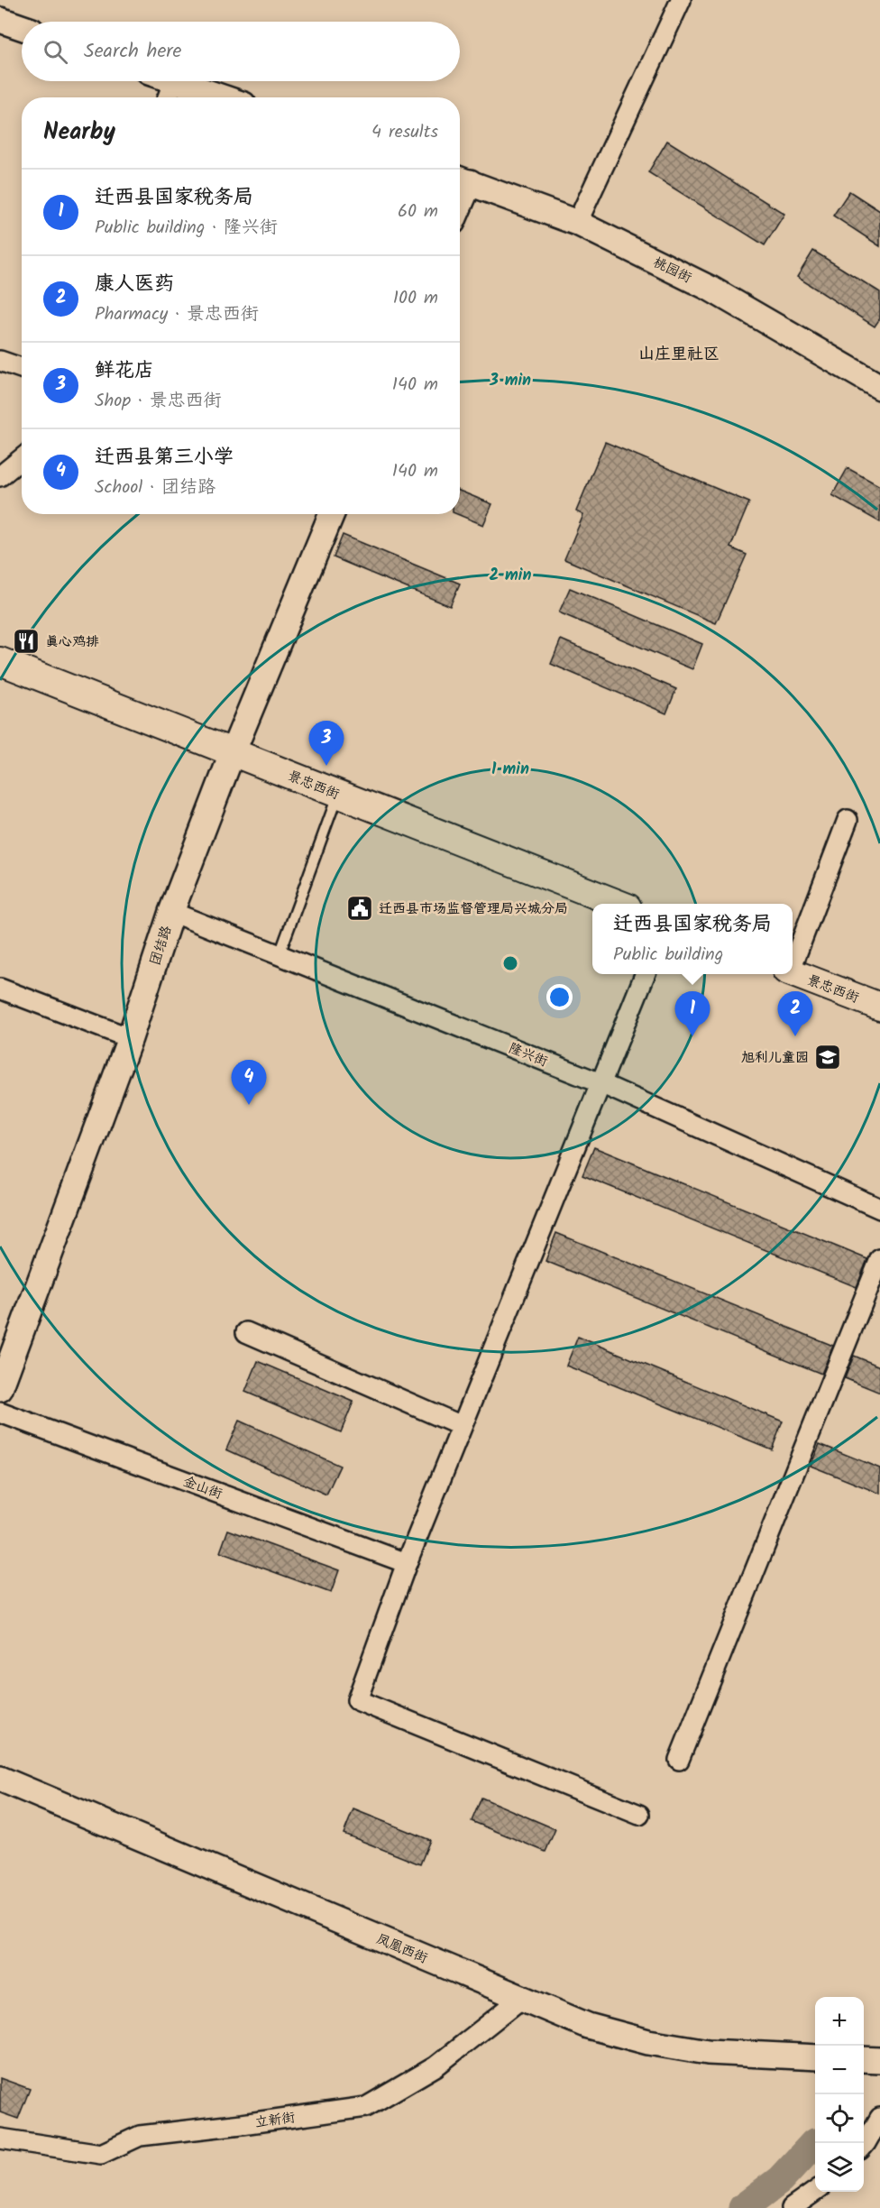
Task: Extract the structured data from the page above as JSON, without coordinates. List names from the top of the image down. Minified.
{"streets":{"main road":["景忠西街"],"street":["桃园街","团结路","隆兴街","金山街","凤凰西街","立新街"]},"crossings":[["景忠西街","团结路"],["团结路","隆兴街"],["凤凰西街","立新街"]],"districts":["山庄里社区"],"places":{"restaurant":["真心鸡排"],"public building":["迁西县市场监督管理局兴城分局"],"school or university":["旭利儿童园"]},"page":{"search":"Search here","heading":["Nearby","4 results"],"list":[{"mark":"1","name":"迁西县国家税务局","note":"Public building · 隆兴街","value":"60 m"},{"mark":"2","name":"康人医药","note":"Pharmacy · 景忠西街","value":"100 m"},{"mark":"3","name":"鲜花店","note":"Shop · 景忠西街","value":"140 m"},{"mark":"4","name":"迁西县第三小学","note":"School · 团结路","value":"140 m"}],"pins":["3","1","2","4"],"popup":["迁西县国家税务局","Public building"],"map_buttons":["+","−"]},"rings":["3 min","2 min","1 min"]}
